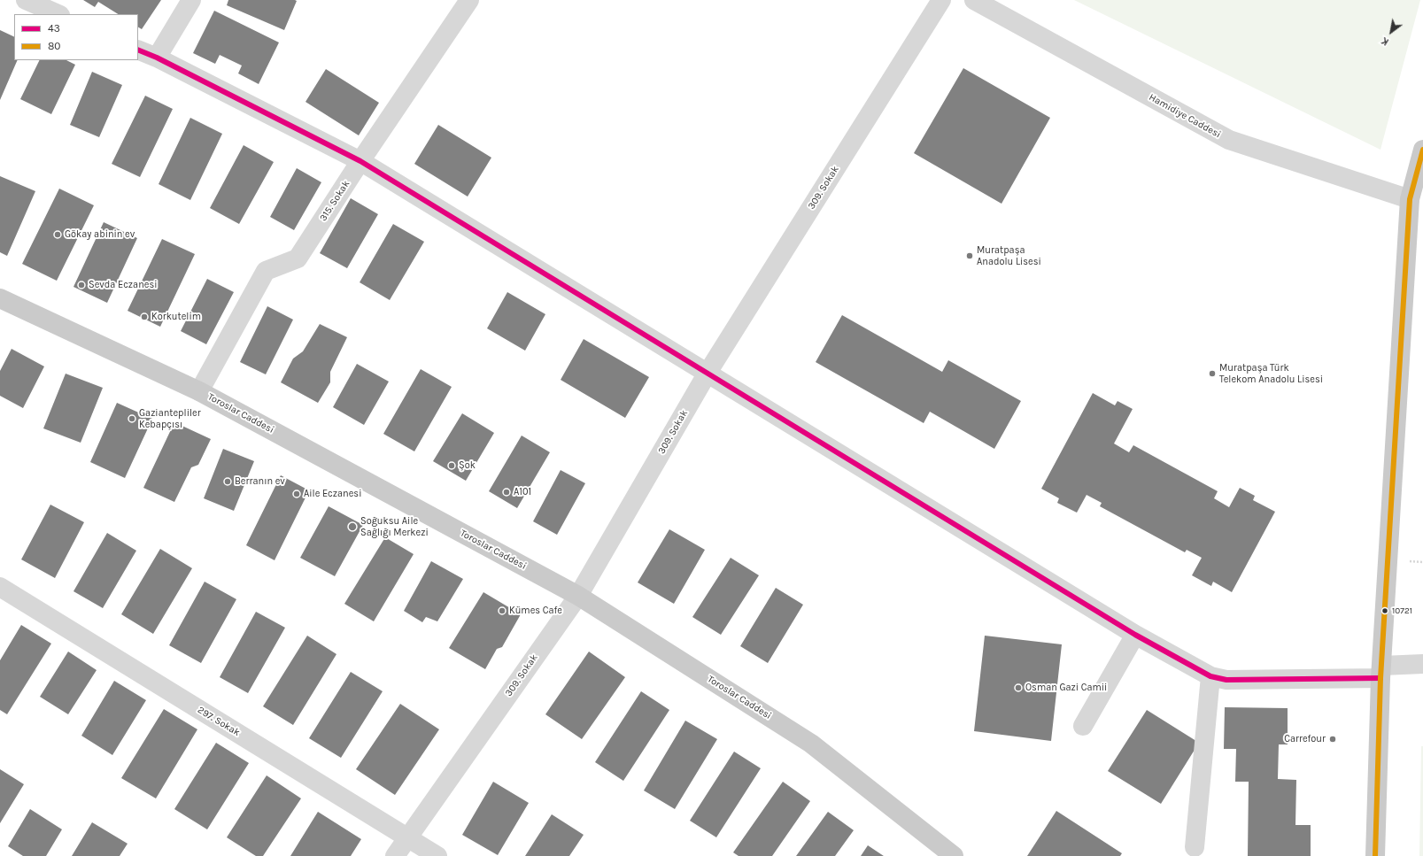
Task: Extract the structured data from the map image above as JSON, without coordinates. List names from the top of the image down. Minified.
{"streets":{"main road":["Toroslar Caddesi"],"street":["Hamidiye Caddesi","309. Sokak","315. Sokak","297. Sokak"]},"crossings":[["309. Sokak","Toroslar Caddesi"],["309. Sokak","297. Sokak"],["315. Sokak","Toroslar Caddesi"]],"places":["Gökay abinin ev","Muratpaşa Anadolu Lisesi","Sevda Eczanesi","Korkutelim","Muratpaşa Türk Telekom Anadolu Lisesi","Gaziantepliler Kebapçısı","Şok","Berranın ev","A101","Aile Eczanesi","Soğuksu Aile Sağlığı Merkezi","Kümes Cafe","10721","Osman Gazi Camii","Carrefour"],"lines":["transit line 43","transit line 80"],"legend":["43","80"],"north":"bottom left"}
